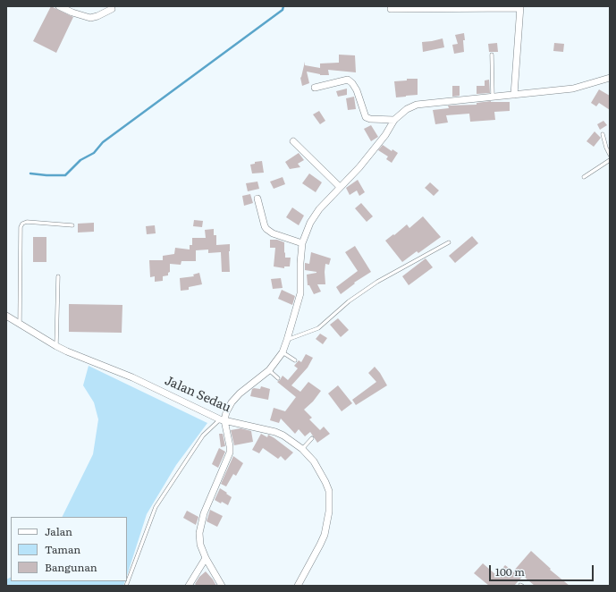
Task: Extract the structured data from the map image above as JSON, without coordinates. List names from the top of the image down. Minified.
{"streets":{"street":["Jalan Sedau"]},"legend":["Jalan","Taman","Bangunan"],"scale_bar":"100 m"}
